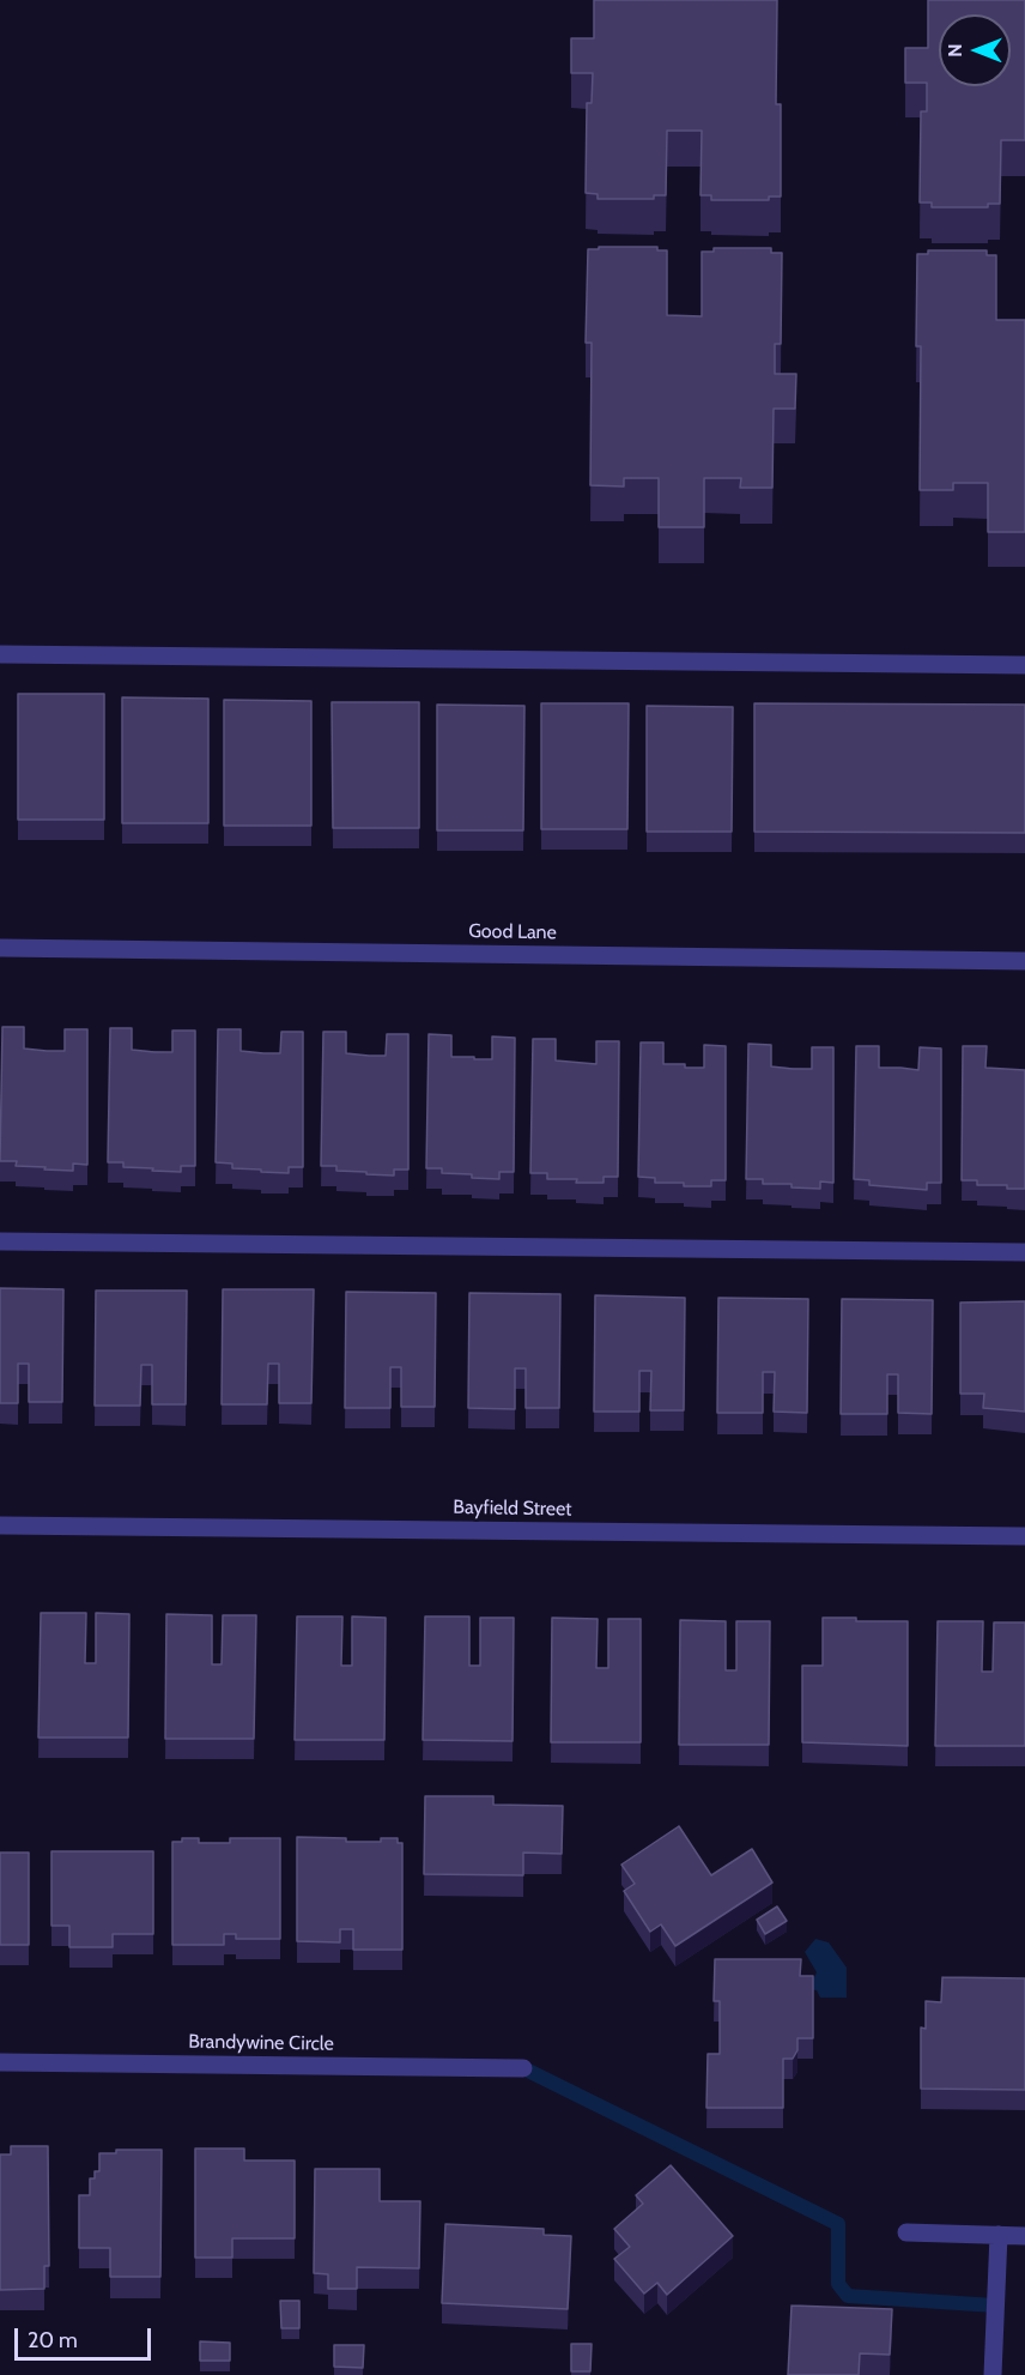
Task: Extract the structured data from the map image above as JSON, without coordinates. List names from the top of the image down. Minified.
{"streets":{"street":["Good Lane","Bayfield Street","Brandywine Circle"]},"scale_bar":"20 m","north":"left"}
